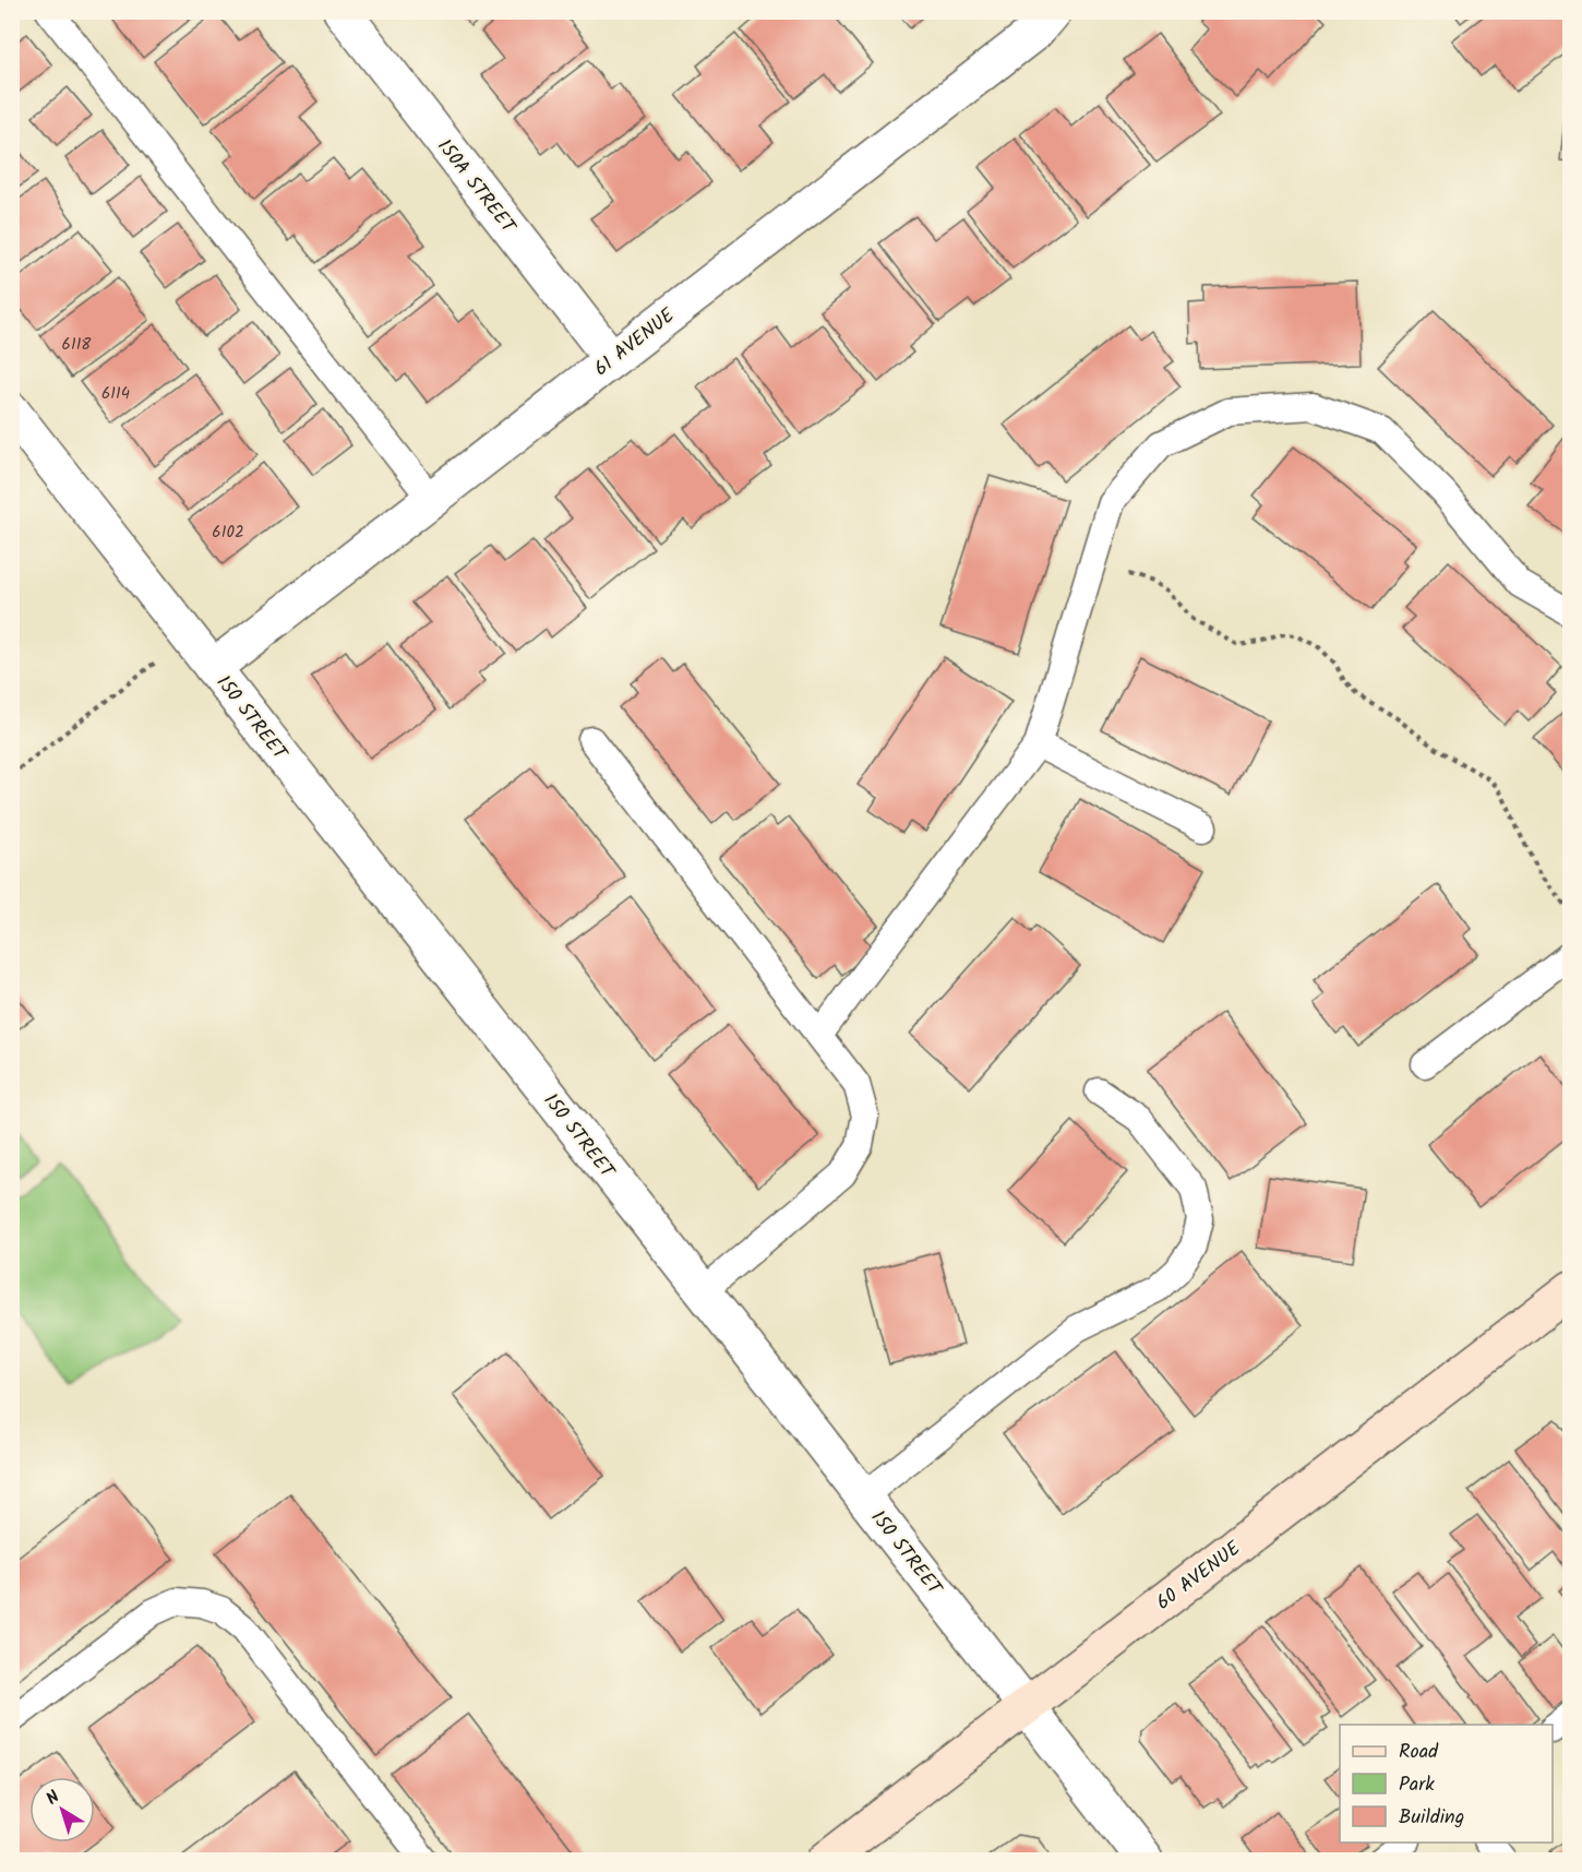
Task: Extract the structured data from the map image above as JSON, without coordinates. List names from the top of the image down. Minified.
{"streets":{"street":["150A STREET","61 AVENUE","150 STREET","60 AVENUE"]},"crossings":[["150A STREET","61 AVENUE"],["61 AVENUE","150 STREET"],["150 STREET","60 AVENUE"]],"house_numbers":["6118","6114","6102"],"legend":["Road","Park","Building"],"north":"top left"}
